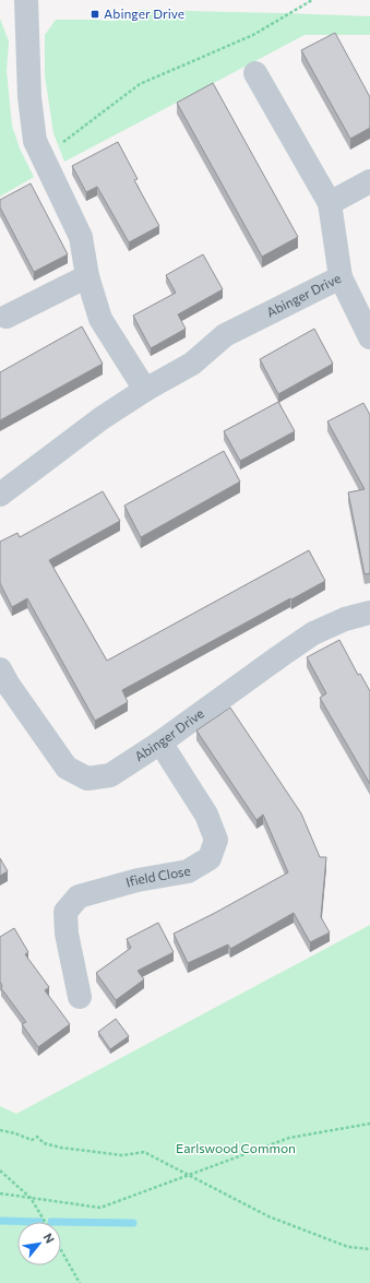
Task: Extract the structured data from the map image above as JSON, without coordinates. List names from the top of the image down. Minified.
{"streets":{"street":["Abinger Drive","Ifield Close"]},"crossings":[["Abinger Drive","Ifield Close"]],"parks":["Earlswood Common"],"places":{"transit":["Abinger Drive"]},"north":"top right"}
